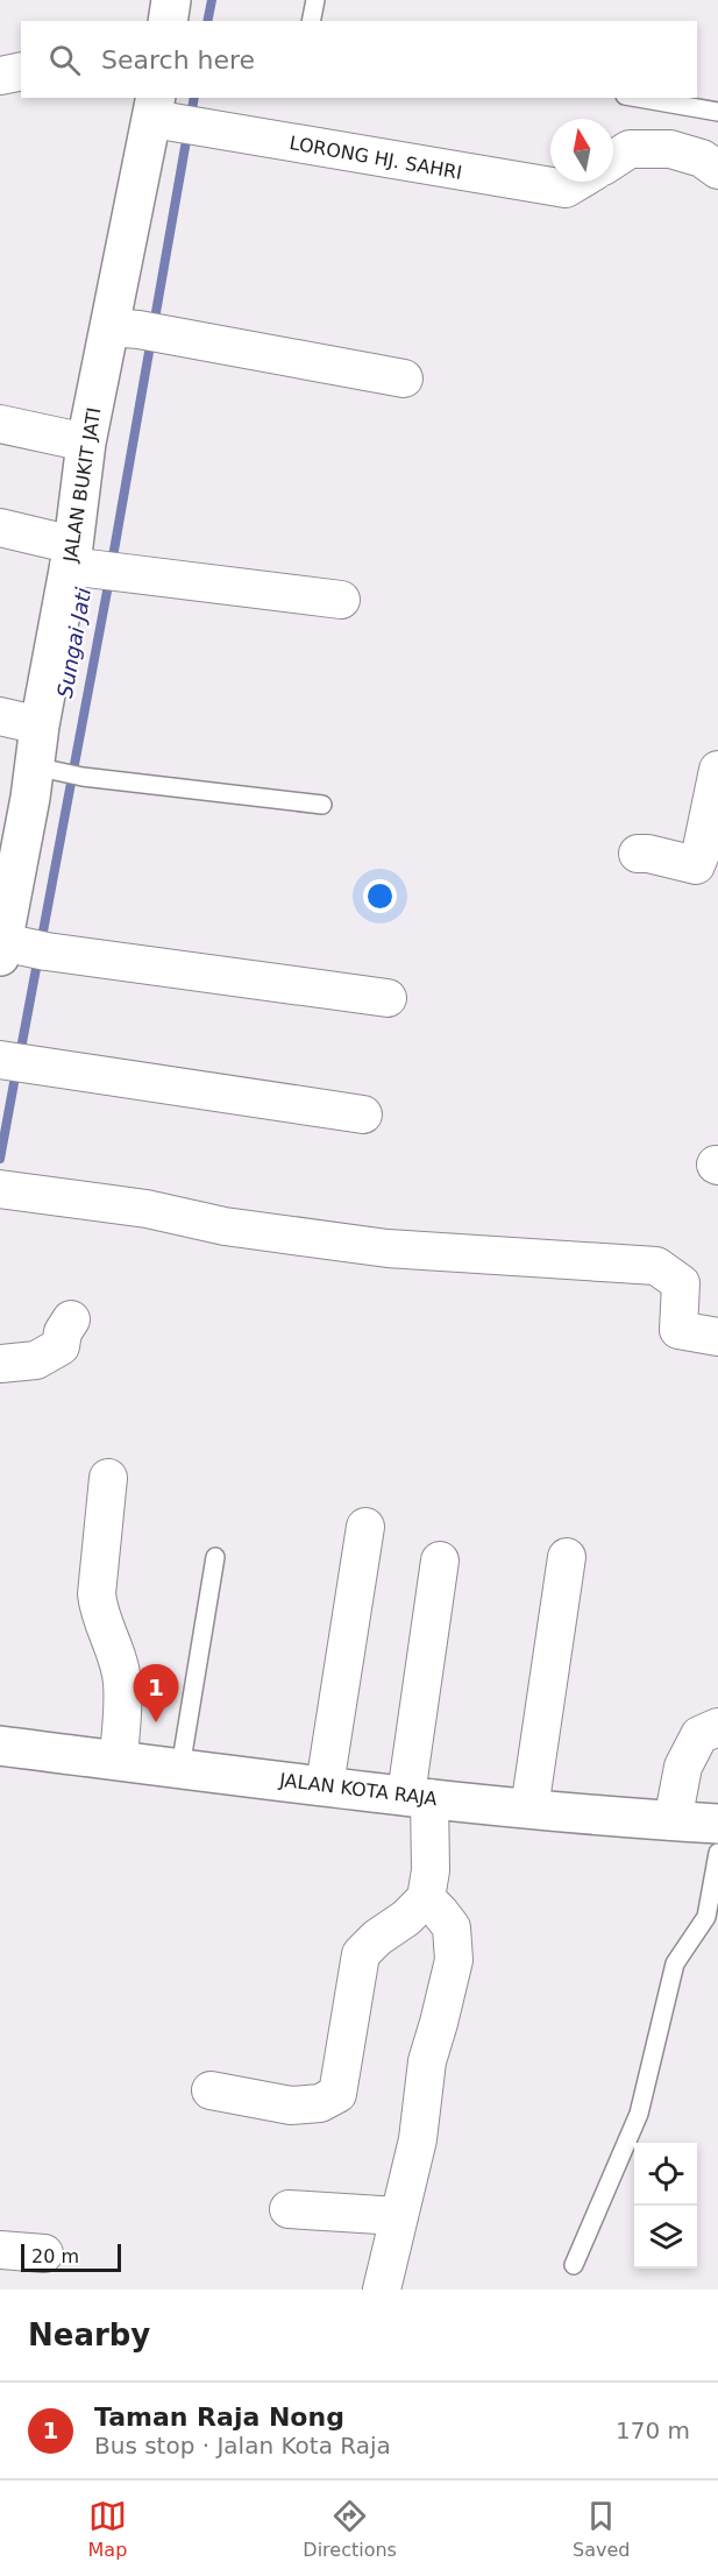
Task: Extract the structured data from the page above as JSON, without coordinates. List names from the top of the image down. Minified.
{"streets":{"street":["LORONG HJ. SAHRI","JALAN BUKIT JATI","JALAN KOTA RAJA"]},"crossings":[["LORONG HJ. SAHRI","JALAN BUKIT JATI"]],"water":["Sungai Jati"],"scale_bar":"20 m","north":"top","page":{"search":"Search here","pins":"1","scale":"20 m","heading":"Nearby","list":[{"mark":"1","name":"Taman Raja Nong","note":"Bus stop · Jalan Kota Raja","value":"170 m"}],"nav":["Map","Directions","Saved"]}}
